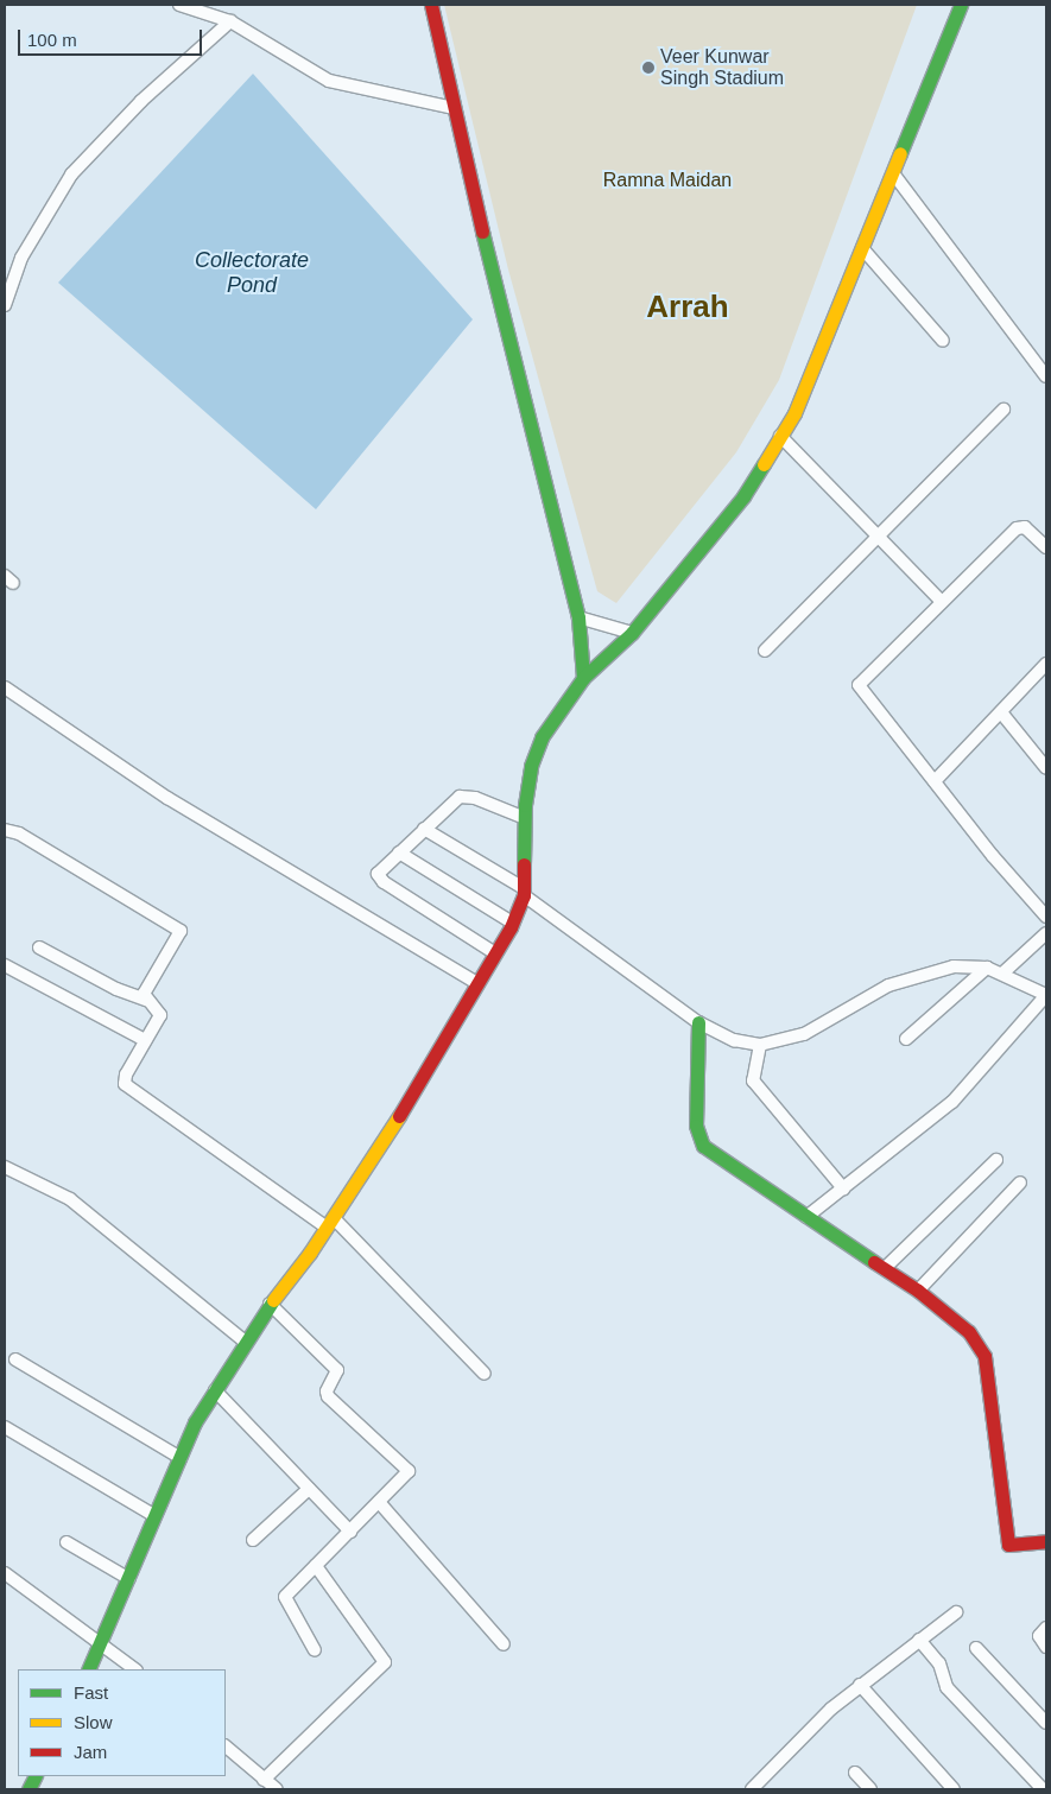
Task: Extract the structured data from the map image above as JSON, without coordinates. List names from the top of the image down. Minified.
{"districts":["Arrah"],"water":["Collectorate Pond"],"parks":["Ramna Maidan"],"places":["Veer Kunwar Singh Stadium"],"legend":["Fast","Slow","Jam"],"scale_bar":"100 m"}
